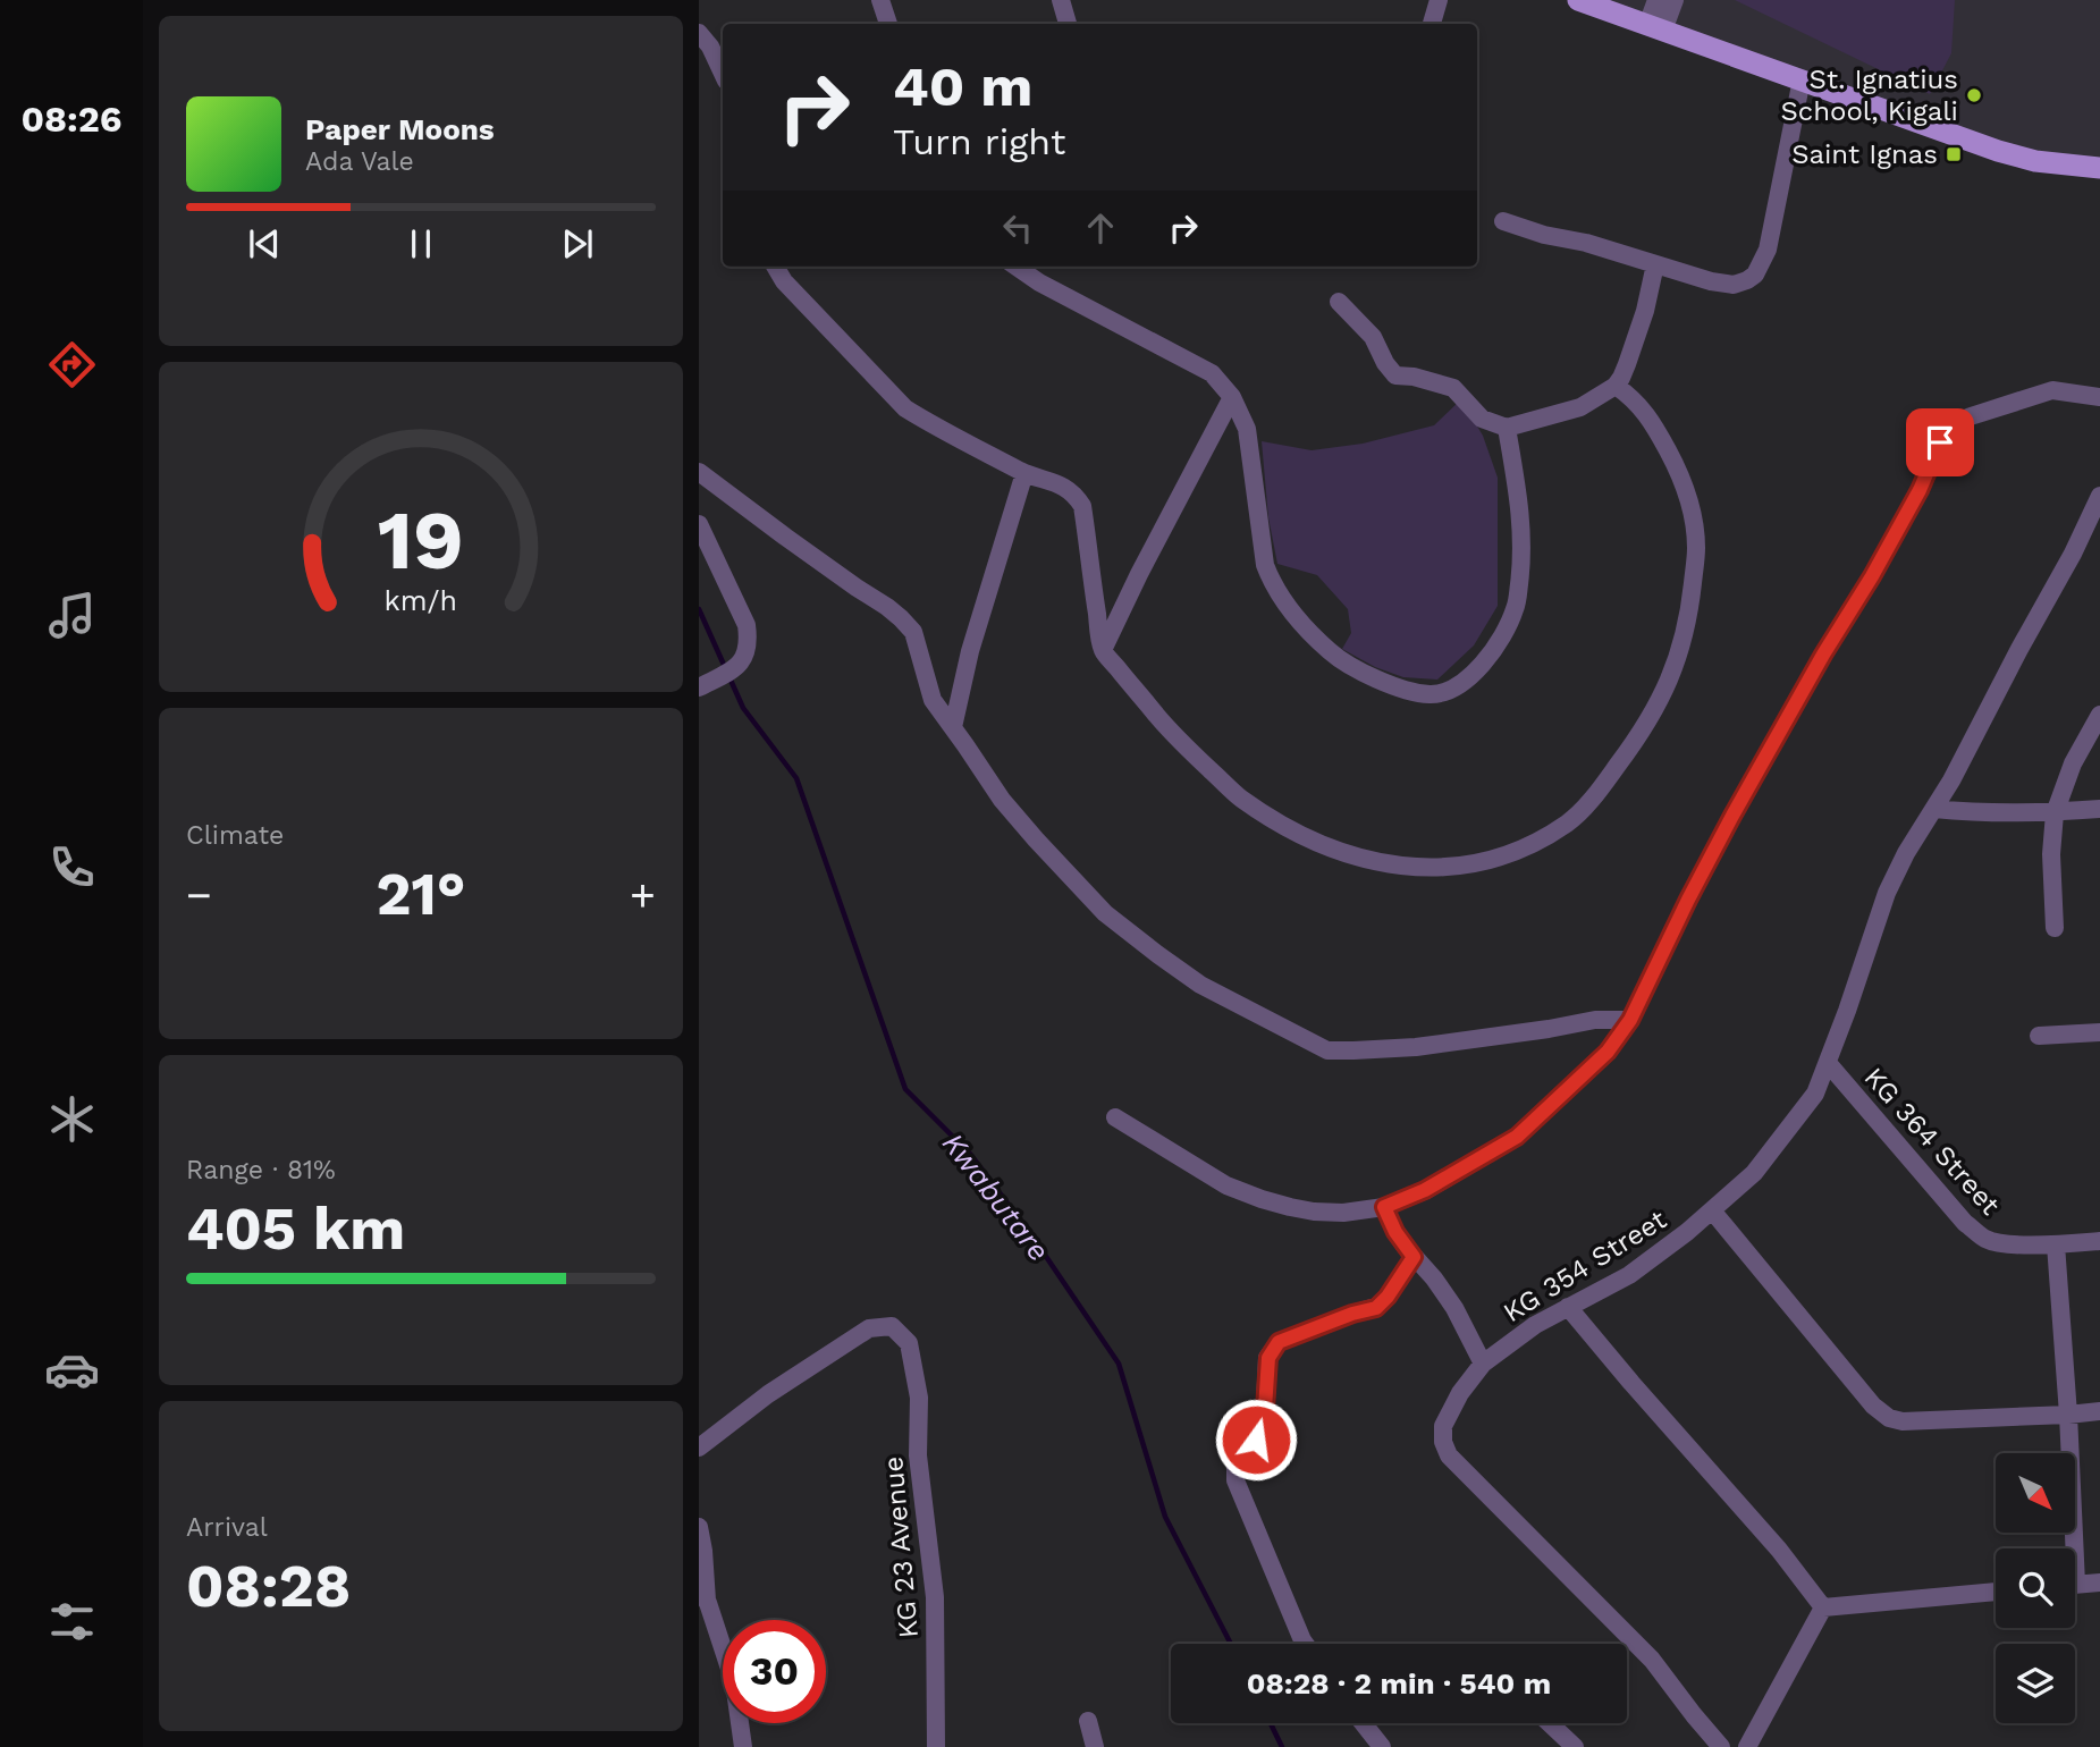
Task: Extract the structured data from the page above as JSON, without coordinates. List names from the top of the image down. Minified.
{"streets":{"street":["KG 364 Street","KG 354 Street","KG 23 Avenue"]},"crossings":[["KG 364 Street","KG 354 Street"]],"water":["Kwabutare"],"places":{"other":["St. Ignatius School, Kigali"],"transit":["Saint Ignas"]},"north":"bottom right","page":{"tabs":"08:26","turn":["40 m","Turn right"],"song":["Paper Moons","Ada Vale"],"tile":["Climate",["Range · 81%","405 km"],["Arrival","08:28"]],"heat":["−","21°","+"],"limit":"30","trip":"08:28 · 2 min · 540 m","gauge":["19","km/h"]}}
